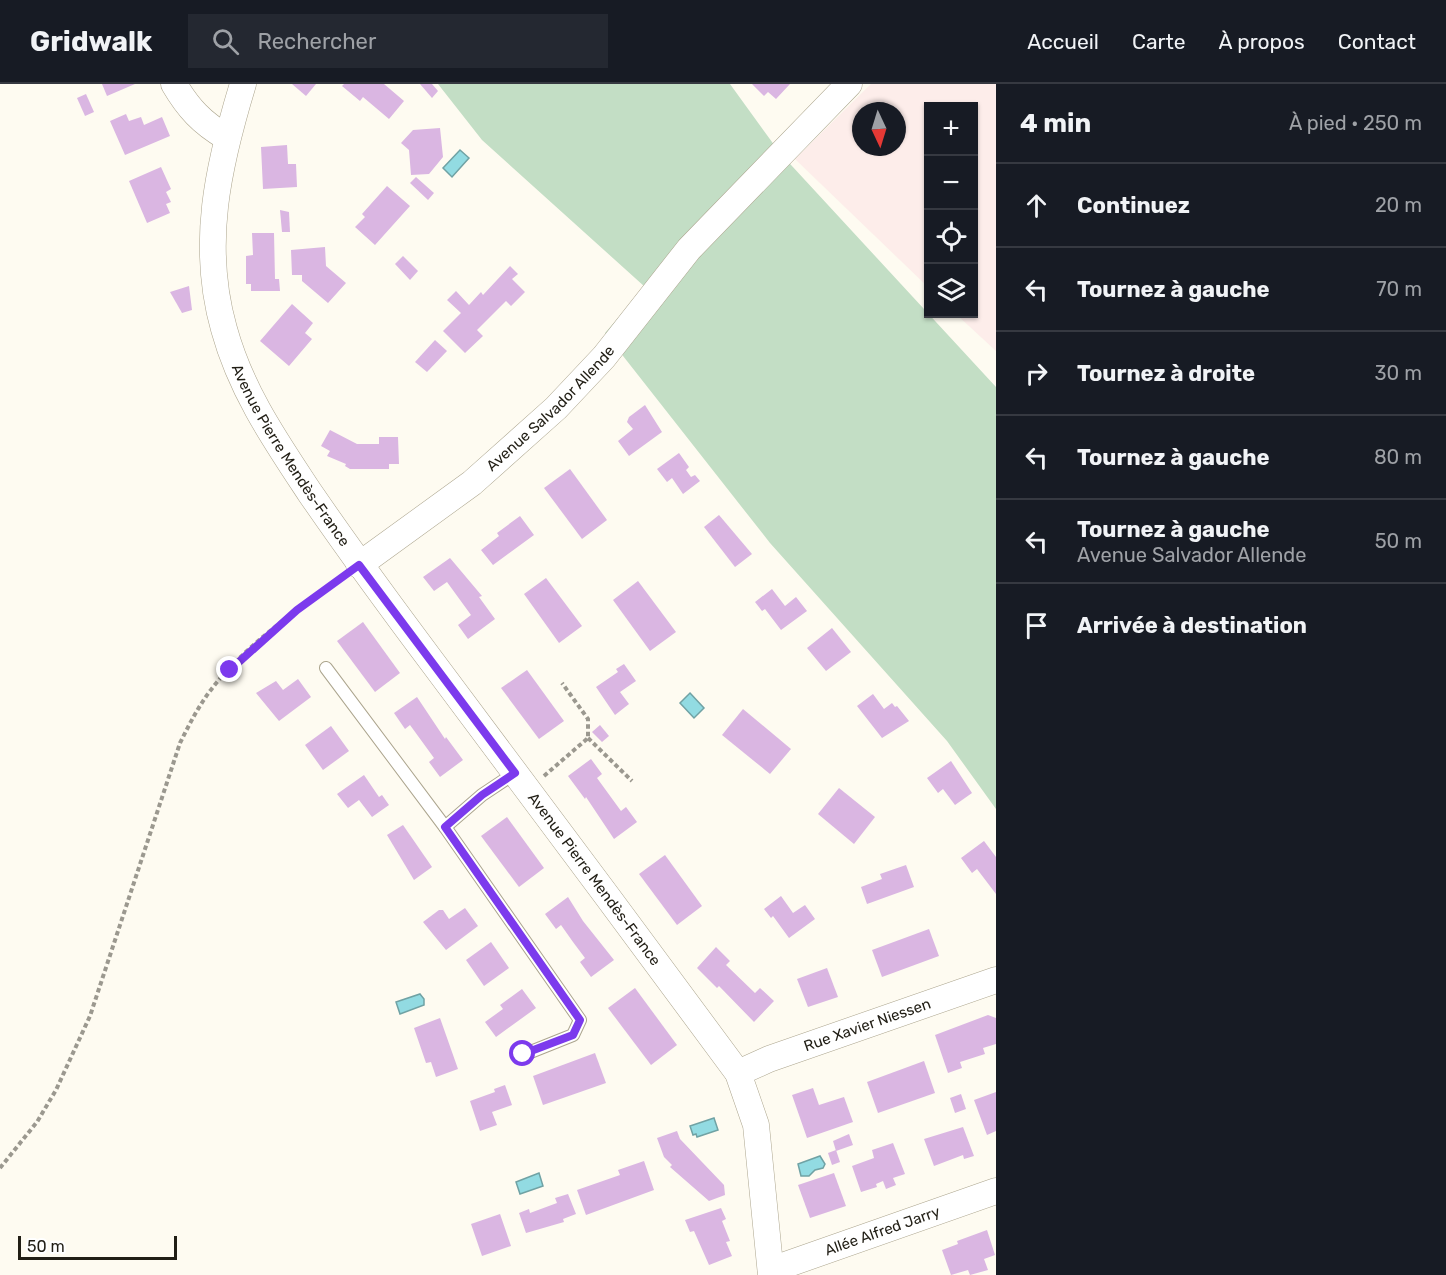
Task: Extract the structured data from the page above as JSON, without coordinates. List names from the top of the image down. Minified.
{"streets":{"street":["Avenue Salvador Allende","Avenue Pierre Mendès-France","Rue Xavier Niessen","Allée Alfred Jarry"]},"crossings":[["Avenue Salvador Allende","Avenue Pierre Mendès-France"],["Avenue Pierre Mendès-France","Rue Xavier Niessen"],["Avenue Pierre Mendès-France","Allée Alfred Jarry"]],"scale_bar":"50 m","north":"bottom","page":{"header":"Gridwalk","search":"Rechercher","nav":["Accueil","Carte","À propos","Contact"],"heading":["4 min","À pied · 250 m"],"map_buttons":["+","−"],"list":[["Continuez","20 m"],["Tournez à gauche","70 m"],["Tournez à droite","30 m"],["Tournez à gauche","80 m"],["Tournez à gauche","Avenue Salvador Allende","50 m"],"Arrivée à destination"],"scale":"50 m"}}
